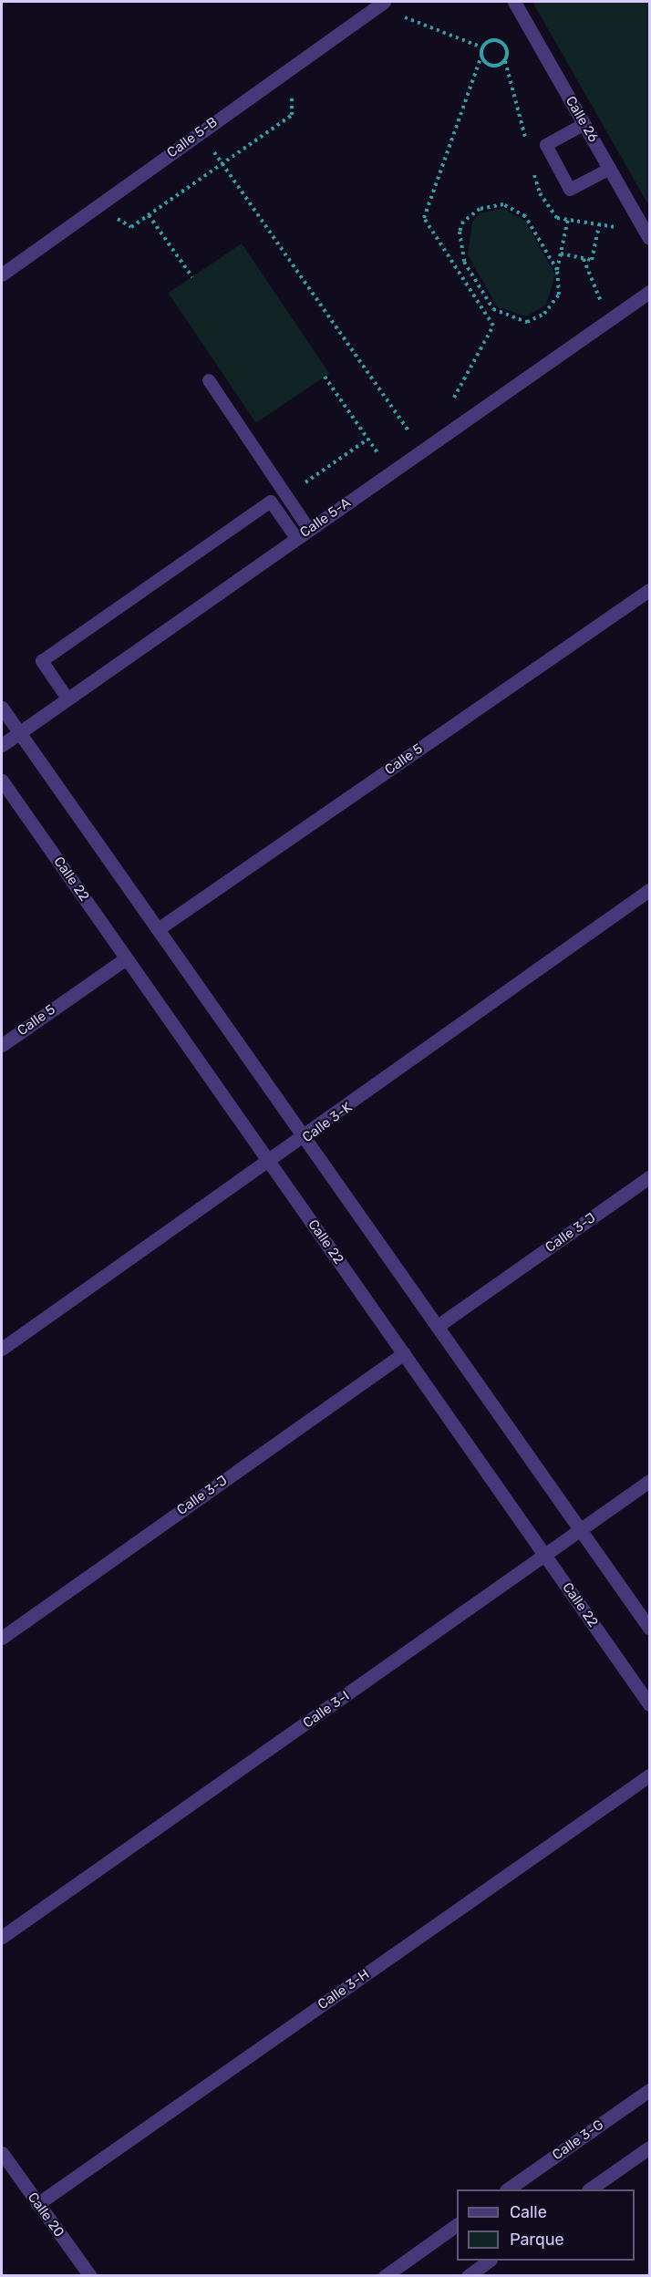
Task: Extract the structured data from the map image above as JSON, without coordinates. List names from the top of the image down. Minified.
{"streets":{"street":["Calle 26","Calle 5-B","Calle 5-A","Calle 5","Calle 22","Calle 3-K","Calle 3-J","Calle 3-I","Calle 3-H","Calle 3-G","Calle 20"]},"crossings":[["Calle 5","Calle 22"],["Calle 22","Calle 3-K"],["Calle 22","Calle 3-J"],["Calle 22","Calle 3-I"],["Calle 3-H","Calle 20"]],"legend":["Calle","Parque"]}
